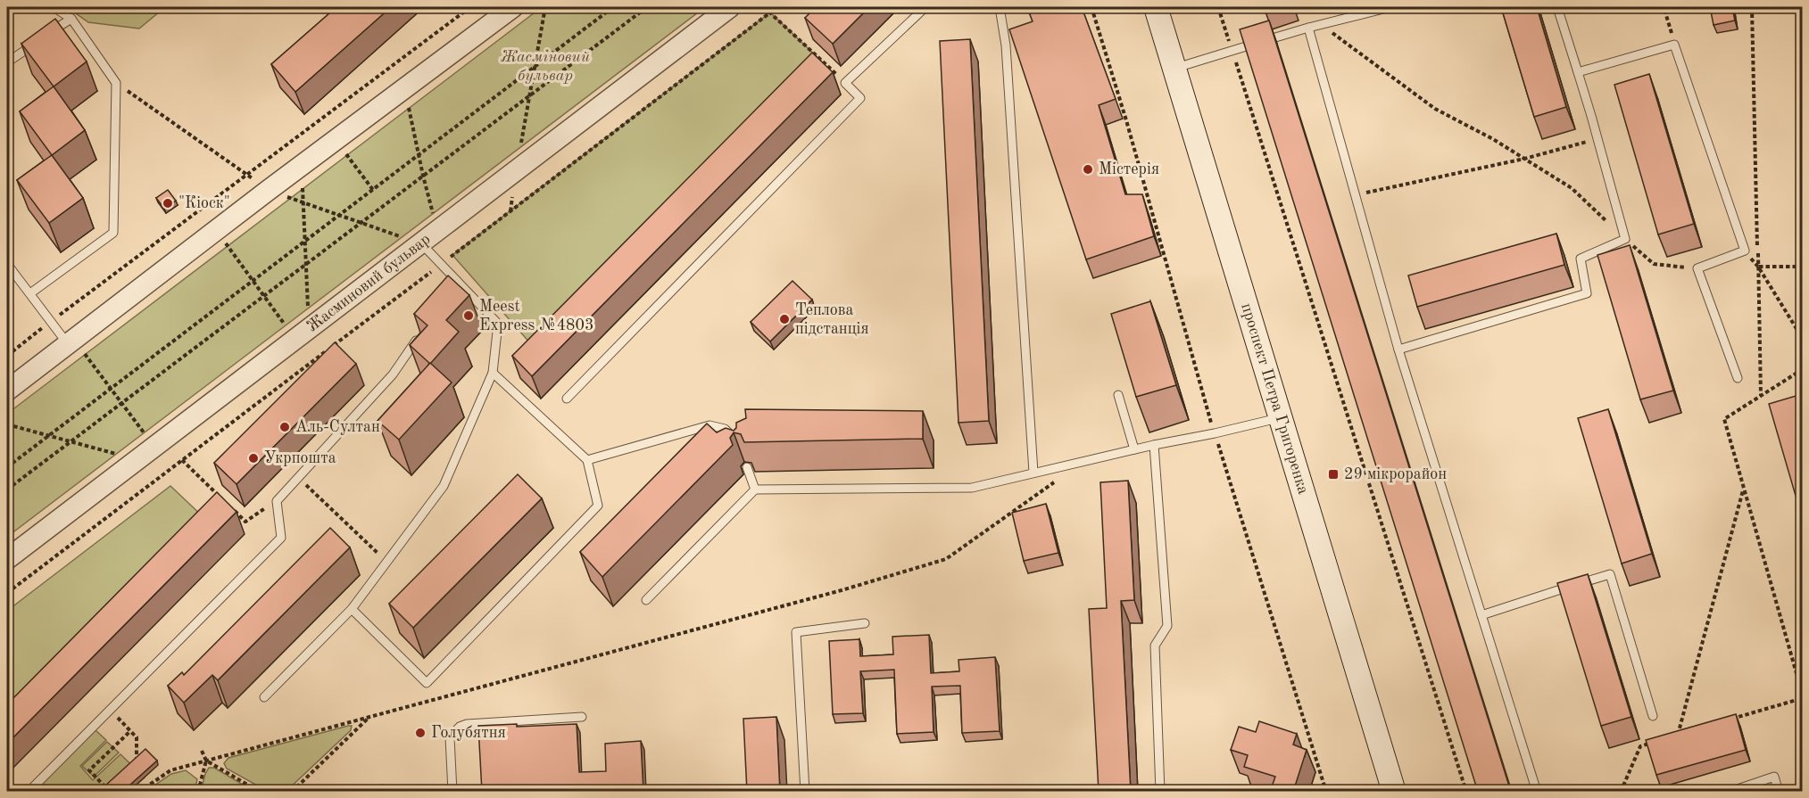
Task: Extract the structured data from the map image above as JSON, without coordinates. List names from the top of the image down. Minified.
{"streets":{"main road":["проспект Петра Григоренка"],"street":["Жасминовий бульвар"]},"parks":["Жасміновий бульвар"],"places":{"other":["Містерія","\"Кіоск\"","Meest Express №4803","Теплова підстанція","Аль-Султан","Укрпошта","Голубятня"],"transit":["29 мікрорайон"]}}
